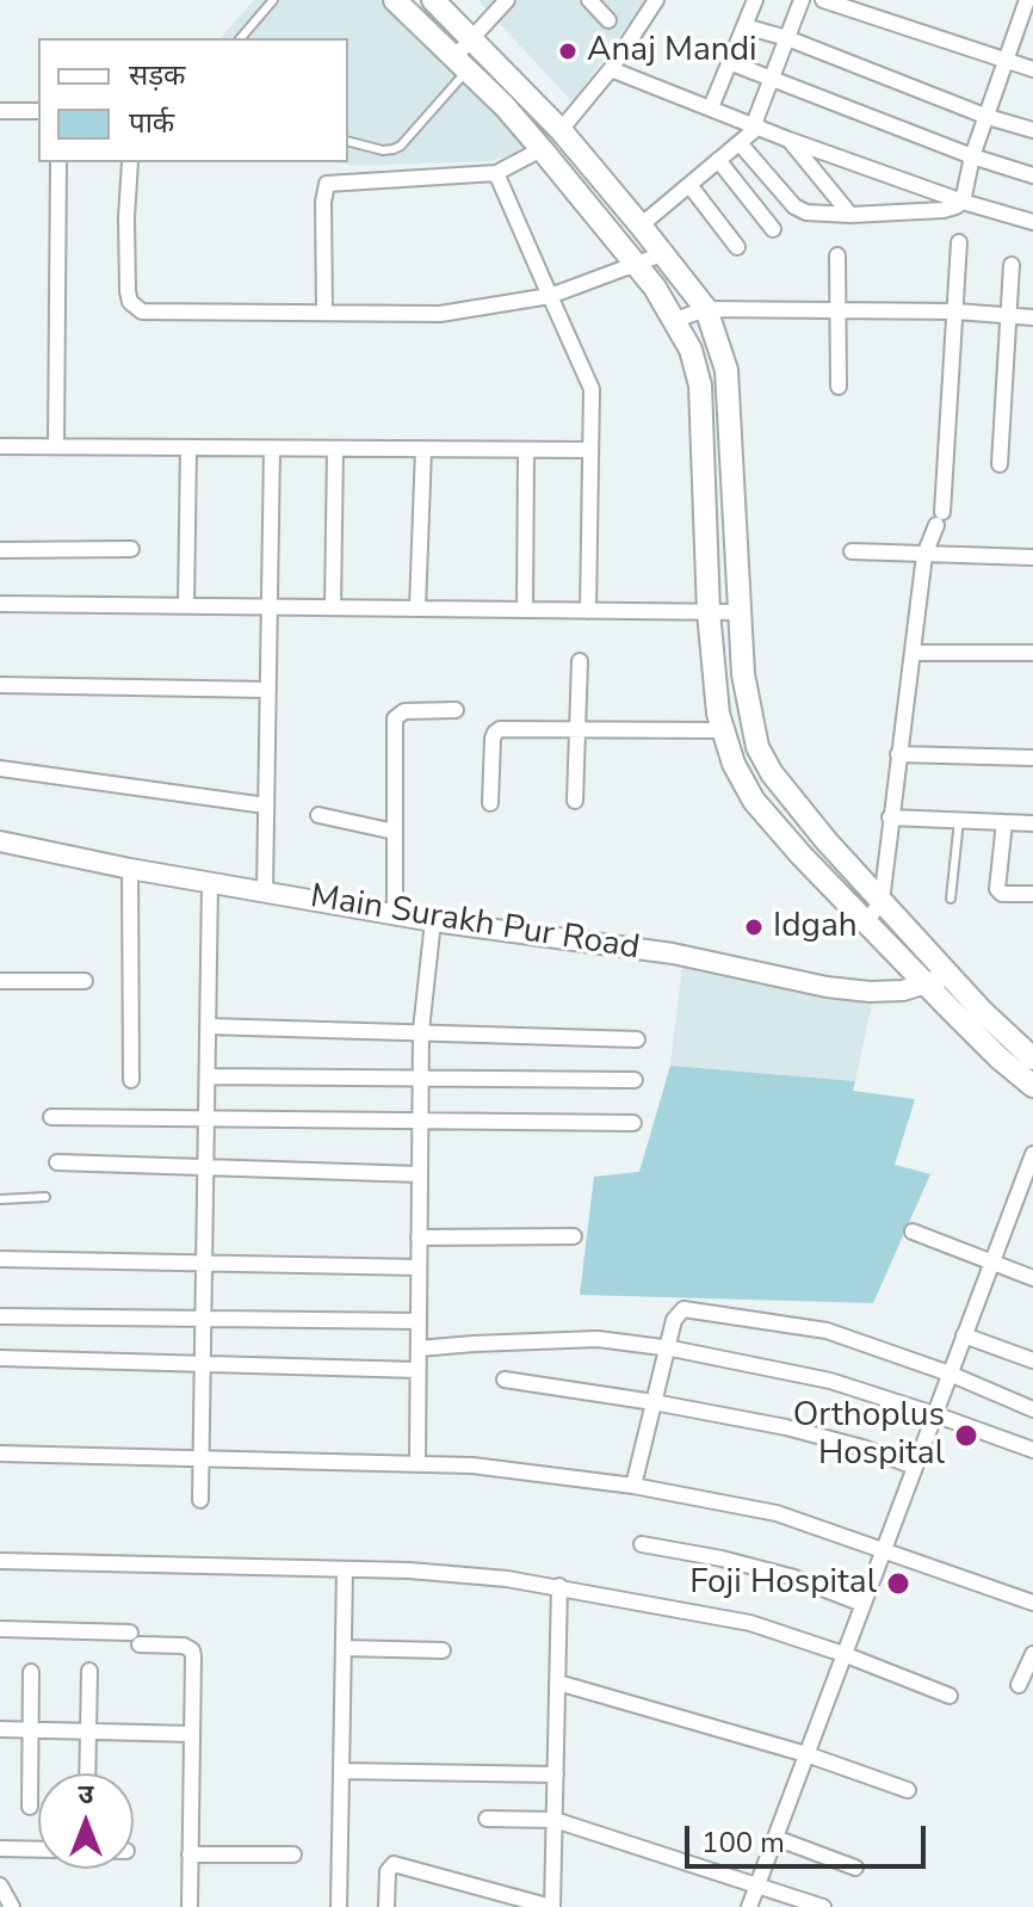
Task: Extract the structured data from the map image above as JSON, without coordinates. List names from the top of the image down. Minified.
{"streets":{"street":["Main Surakh Pur Road"]},"places":["Anaj Mandi","Idgah","Orthoplus Hospital","Foji Hospital"],"legend":["सड़क","पार्क"],"scale_bar":"100 m","north":"top"}
